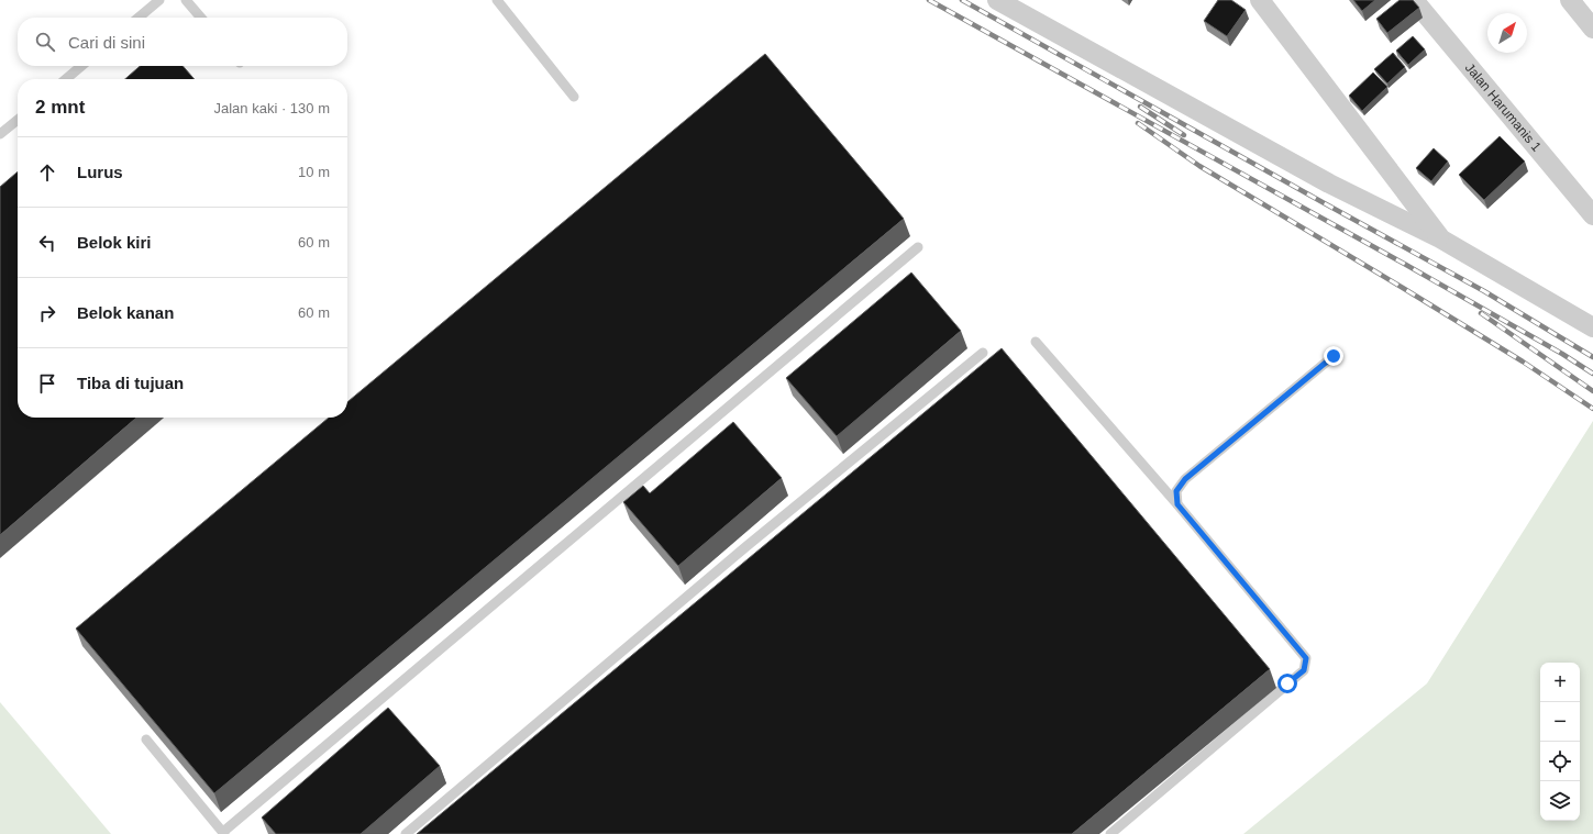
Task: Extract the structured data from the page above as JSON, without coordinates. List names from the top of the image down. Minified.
{"streets":{"street":["Jalan Harumanis 1"]},"north":"top right","page":{"search":"Cari di sini","heading":["2 mnt","Jalan kaki · 130 m"],"list":[["Lurus","10 m"],["Belok kiri","60 m"],["Belok kanan","60 m"],"Tiba di tujuan"],"map_buttons":["+","−"]}}
